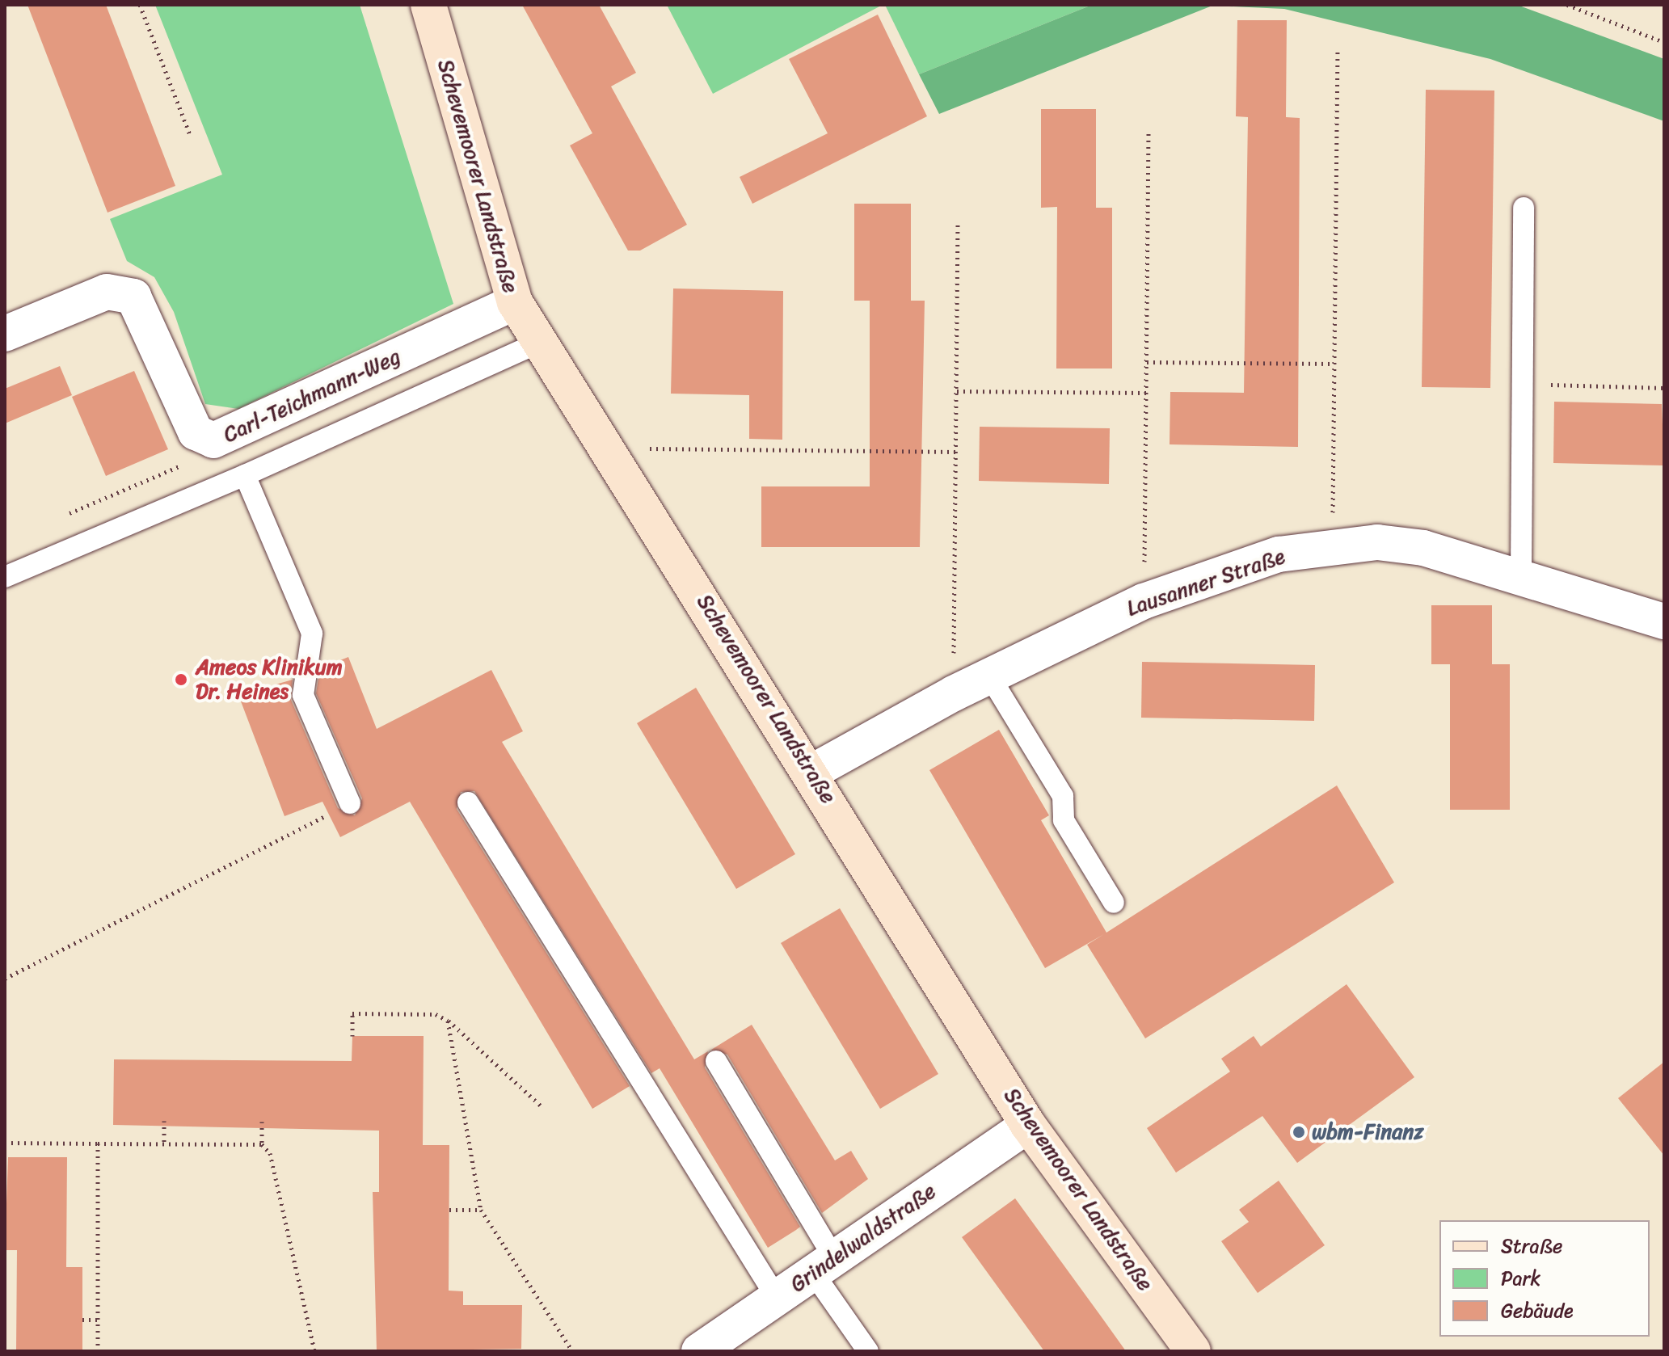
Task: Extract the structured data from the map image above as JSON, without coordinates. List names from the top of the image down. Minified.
{"streets":{"street":["Schevemoorer Landstraße","Carl-Teichmann-Weg","Lausanner Straße","Grindelwaldstraße"]},"crossings":[["Schevemoorer Landstraße","Carl-Teichmann-Weg"],["Schevemoorer Landstraße","Lausanner Straße"],["Schevemoorer Landstraße","Grindelwaldstraße"]],"places":["Ameos Klinikum Dr. Heines","wbm-Finanz"],"legend":["Straße","Park","Gebäude"]}
